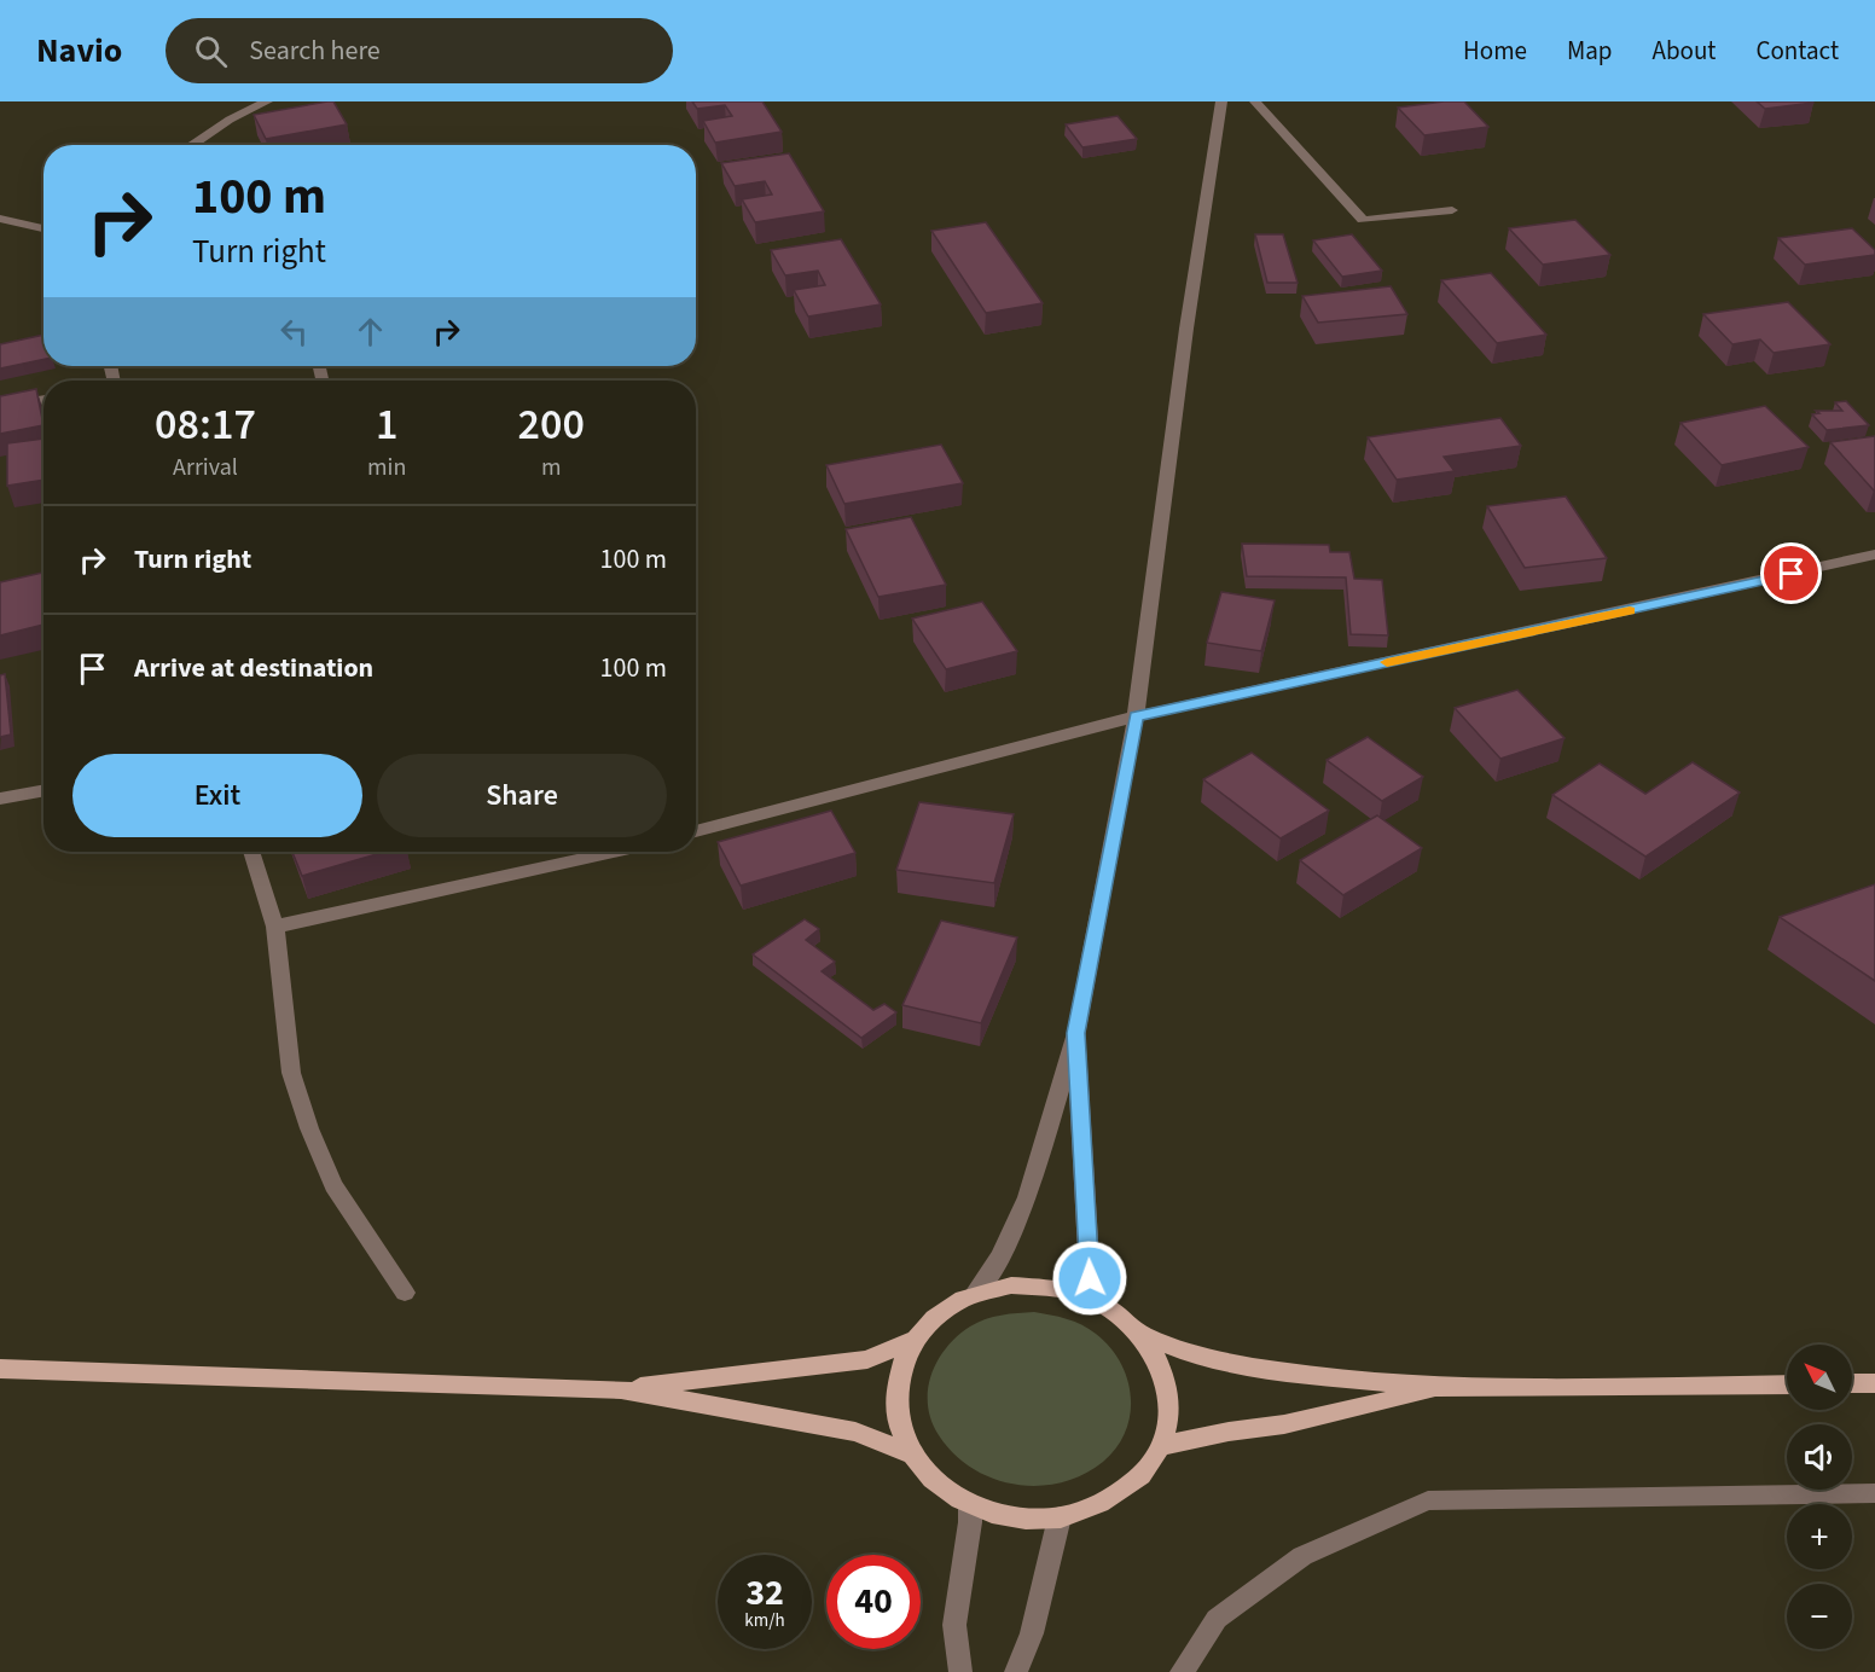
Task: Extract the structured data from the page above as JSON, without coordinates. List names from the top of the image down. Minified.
{"north":"top left","page":{"header":"Navio","search":"Search here","nav":["Home","Map","About","Contact"],"turn":["100 m","Turn right"],"eta":["08:17","Arrival","1","min","200","m"],"list":[{"name":"Turn right","value":"100 m"},{"name":"Arrive at destination","value":"100 m"}],"buttons":["Exit","Share"],"map_buttons":["+","−"],"speed":"32 km/h","limit":"40"}}
